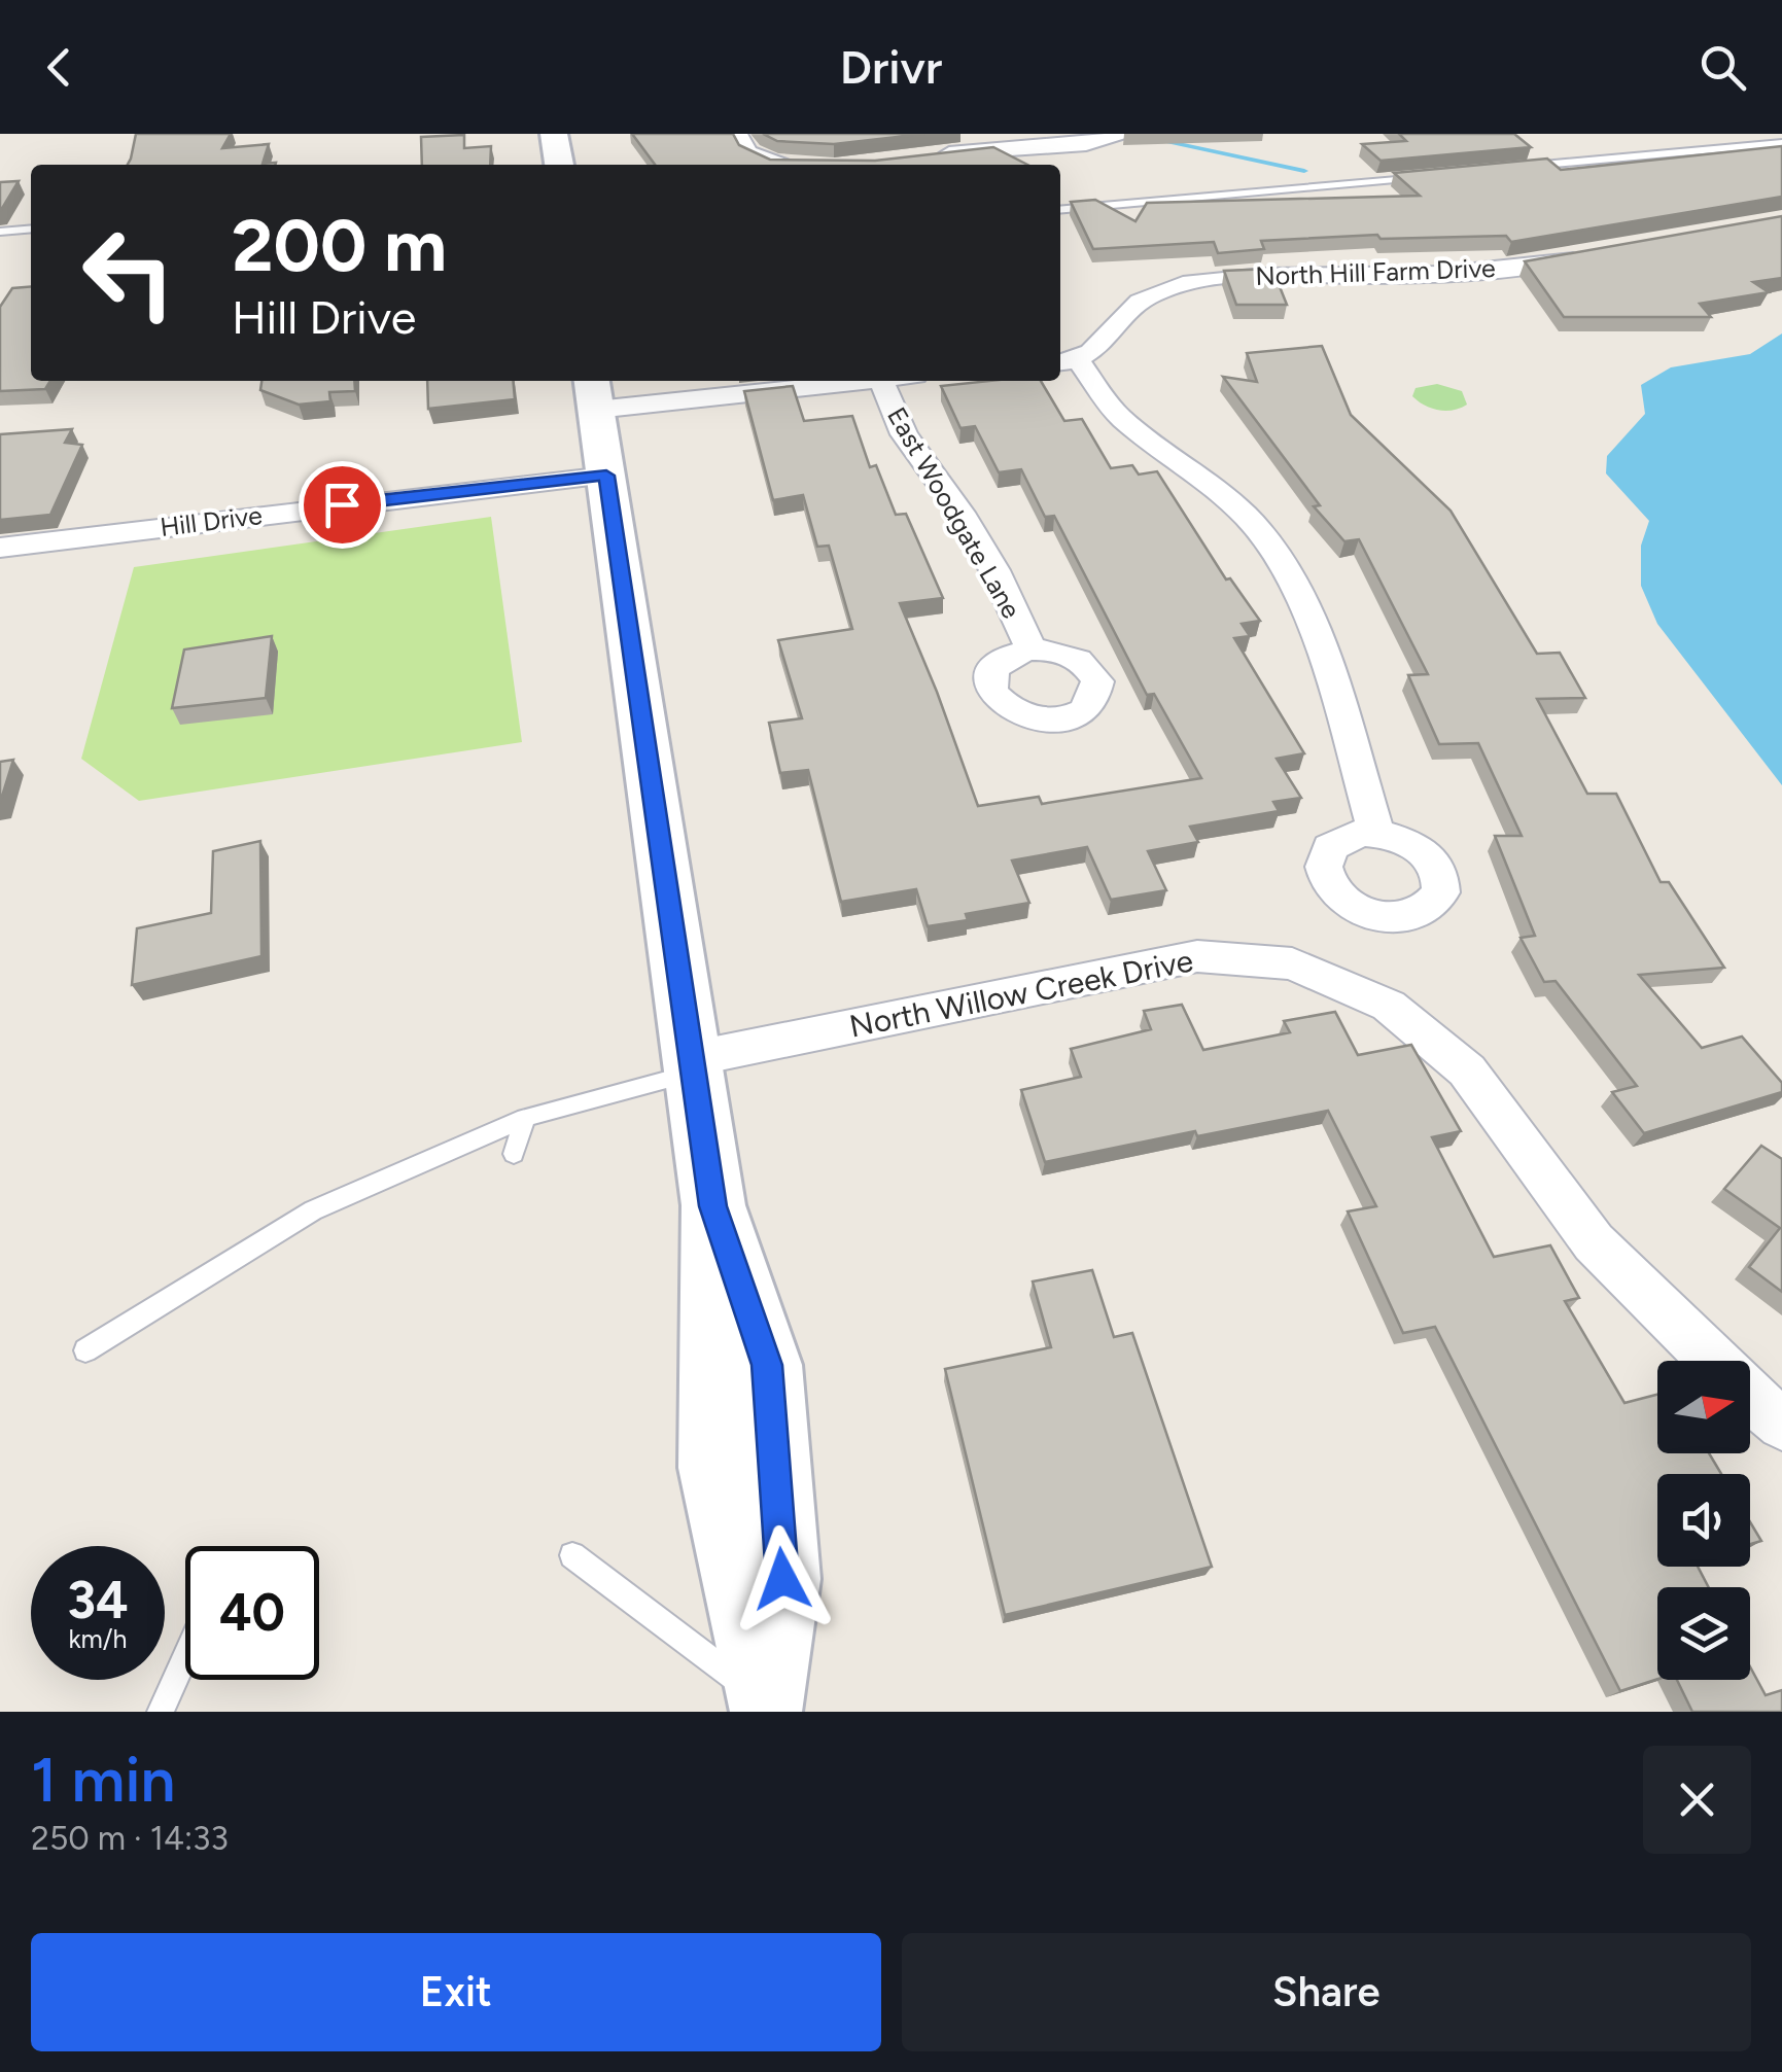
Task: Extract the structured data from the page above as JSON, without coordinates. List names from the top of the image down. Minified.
{"streets":{"street":["North Hill Farm Drive","East Woodgate Lane","Hill Drive","North Willow Creek Drive"]},"north":"right","page":{"header":"Drivr","turn":["200 m","Hill Drive"],"speed":"34 km/h","limit":"40","heading":["1 min","250 m · 14:33"],"buttons":["Exit","Share"]}}
